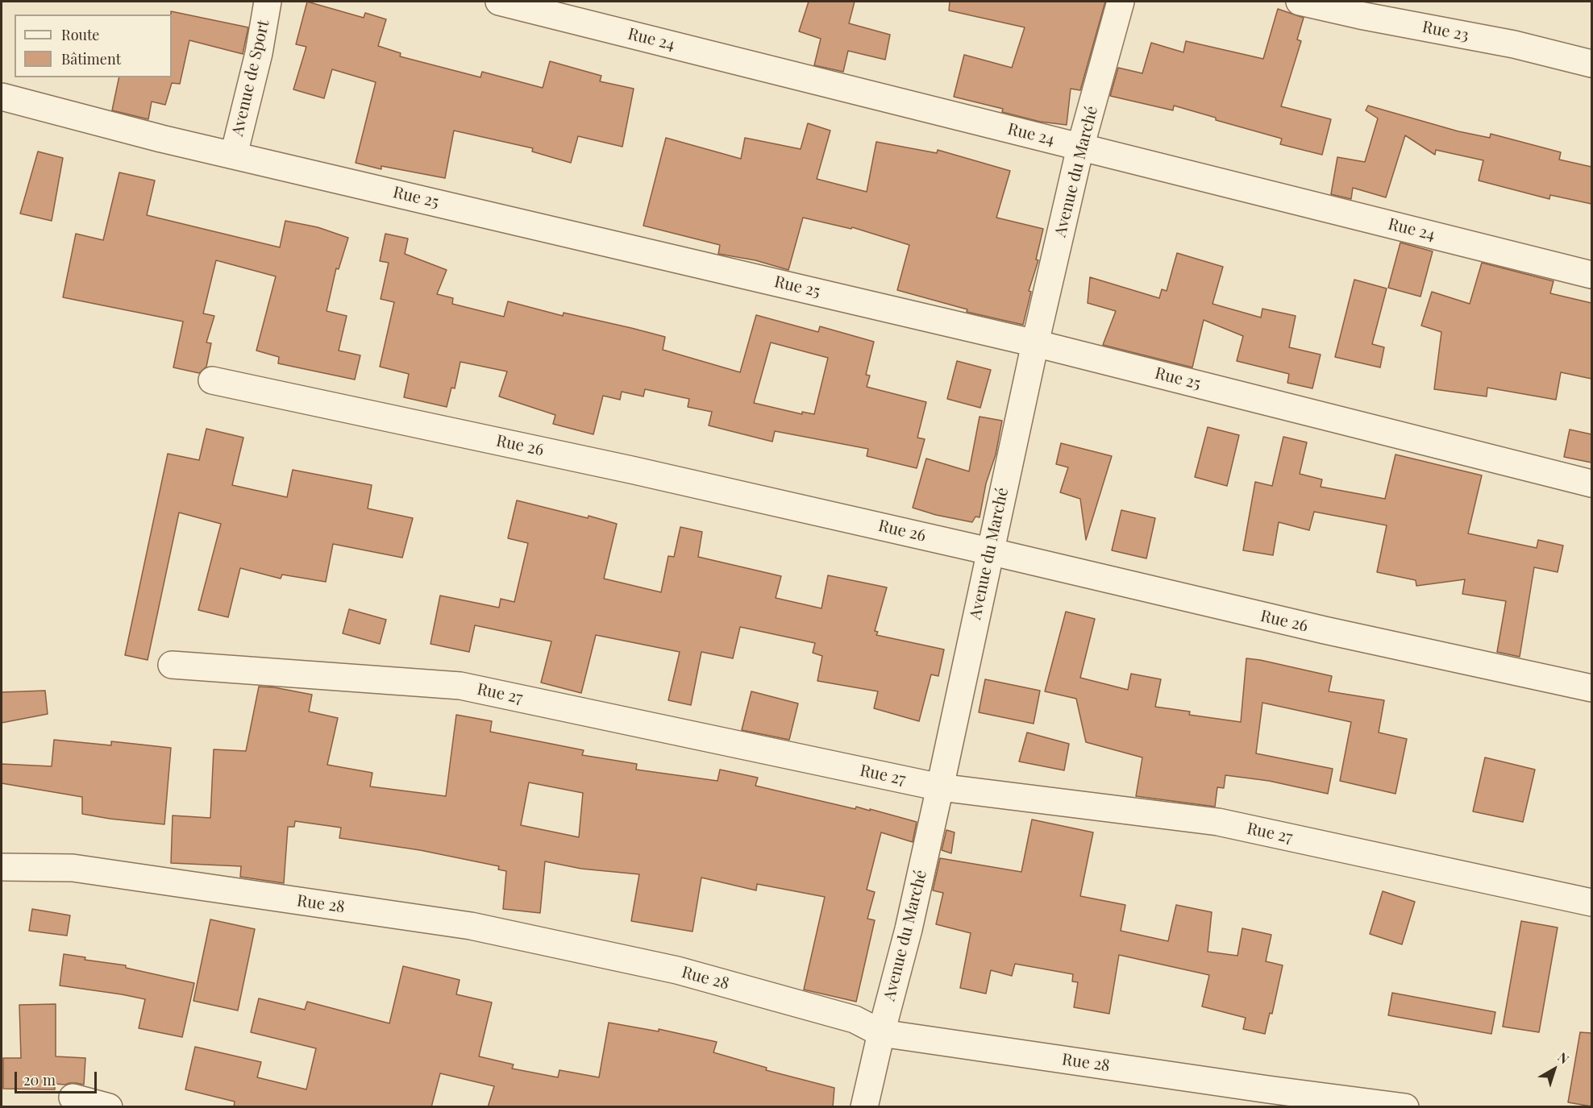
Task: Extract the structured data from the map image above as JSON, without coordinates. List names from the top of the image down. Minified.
{"streets":{"street":["Rue 23","Rue 24","Avenue de Sport","Avenue du Marché","Rue 25","Rue 26","Rue 27","Rue 28"]},"crossings":[["Rue 24","Avenue du Marché"],["Avenue de Sport","Rue 25"],["Avenue du Marché","Rue 25"],["Avenue du Marché","Rue 26"],["Avenue du Marché","Rue 27"],["Avenue du Marché","Rue 28"]],"legend":["Route","Bâtiment"],"scale_bar":"20 m","north":"top right"}
